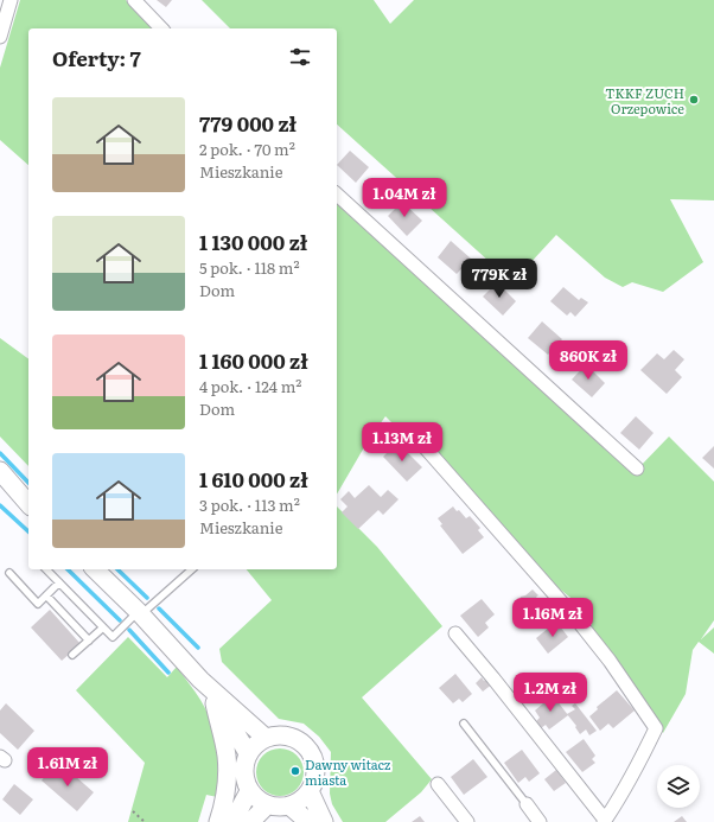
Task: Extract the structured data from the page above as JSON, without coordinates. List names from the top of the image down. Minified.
{"places":["TKKF ZUCH Orzepowice","Dawny witacz miasta"],"page":{"heading":"Oferty: 7","list":[{"name":"779 000 zł","note":"2 pok. · 70 m² · Mieszkanie"},{"name":"1 130 000 zł","note":"5 pok. · 118 m² · Dom"},{"name":"1 160 000 zł","note":"4 pok. · 124 m² · Dom"},{"name":"1 610 000 zł","note":"3 pok. · 113 m² · Mieszkanie"}],"price":["1.04M zł","779K zł","860K zł","1.13M zł","1.16M zł","1.2M zł","1.61M zł"]}}
